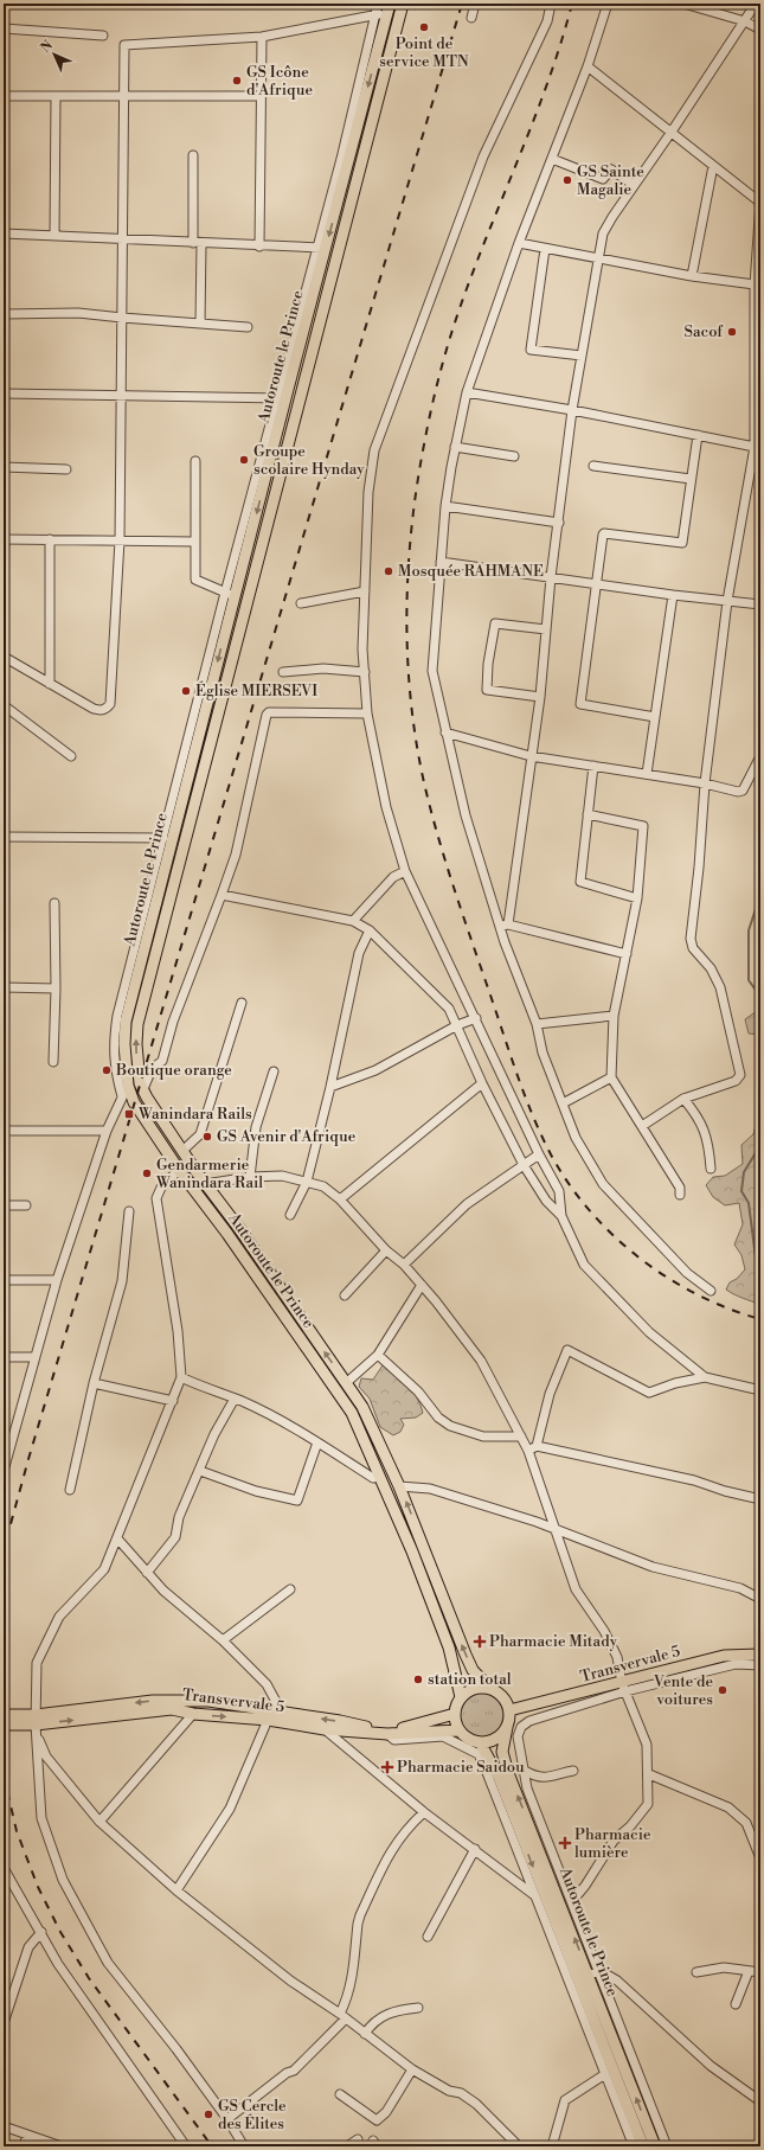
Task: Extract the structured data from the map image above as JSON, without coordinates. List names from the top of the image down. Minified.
{"streets":{"main road":["Autoroute le Prince","Transvervale 5"]},"crossings":[["Autoroute le Prince","Transvervale 5"]],"places":{"other":["Point de service MTN","GS Icône d'Afrique","GS Sainte Magalie","Sacof","Groupe scolaire Hynday","Mosquée RAHMANE","Église MIERSEVI","Boutique orange","GS Avenir d'Afrique","Gendarmerie Wanindara Rail","station total","Vente de voitures","GS Cercle des Élites"],"transit":["Wanindara Rails"],"health":["Pharmacie Mitady","Pharmacie Saidou","Pharmacie lumière"]},"north":"top left"}
